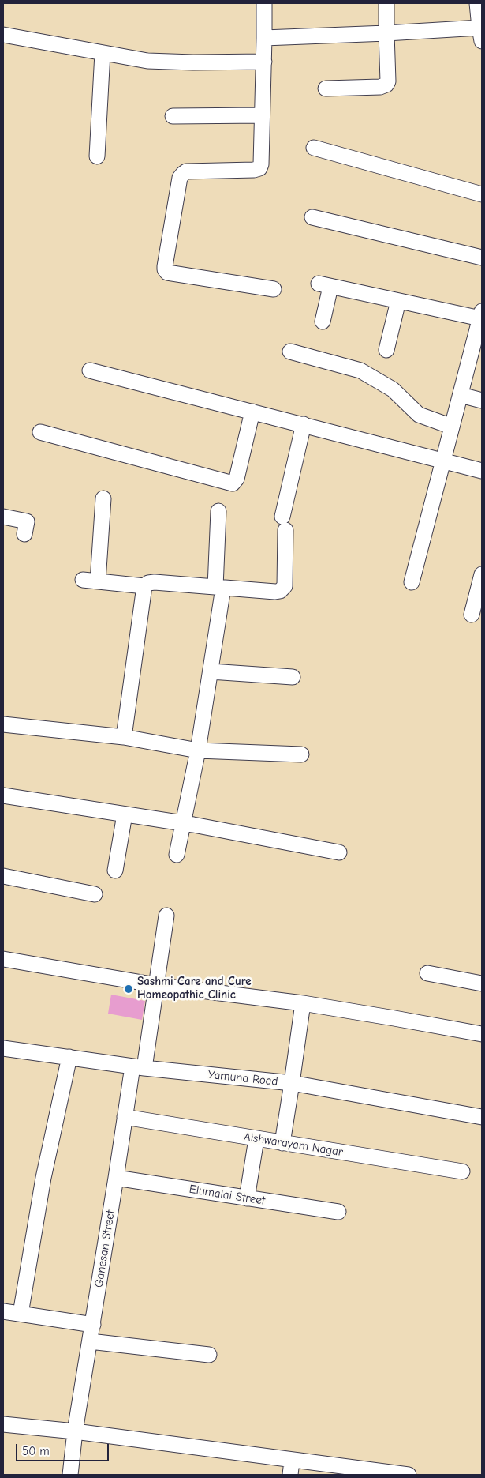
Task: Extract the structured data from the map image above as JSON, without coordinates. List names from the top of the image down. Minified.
{"streets":{"street":["Yamuna Road","Aishwarayam Nagar","Elumalai Street","Ganesan Street"]},"crossings":[["Yamuna Road","Ganesan Street"],["Aishwarayam Nagar","Ganesan Street"],["Elumalai Street","Ganesan Street"]],"places":["Sashmi Care and Cure Homeopathic Clinic"],"scale_bar":"50 m"}
